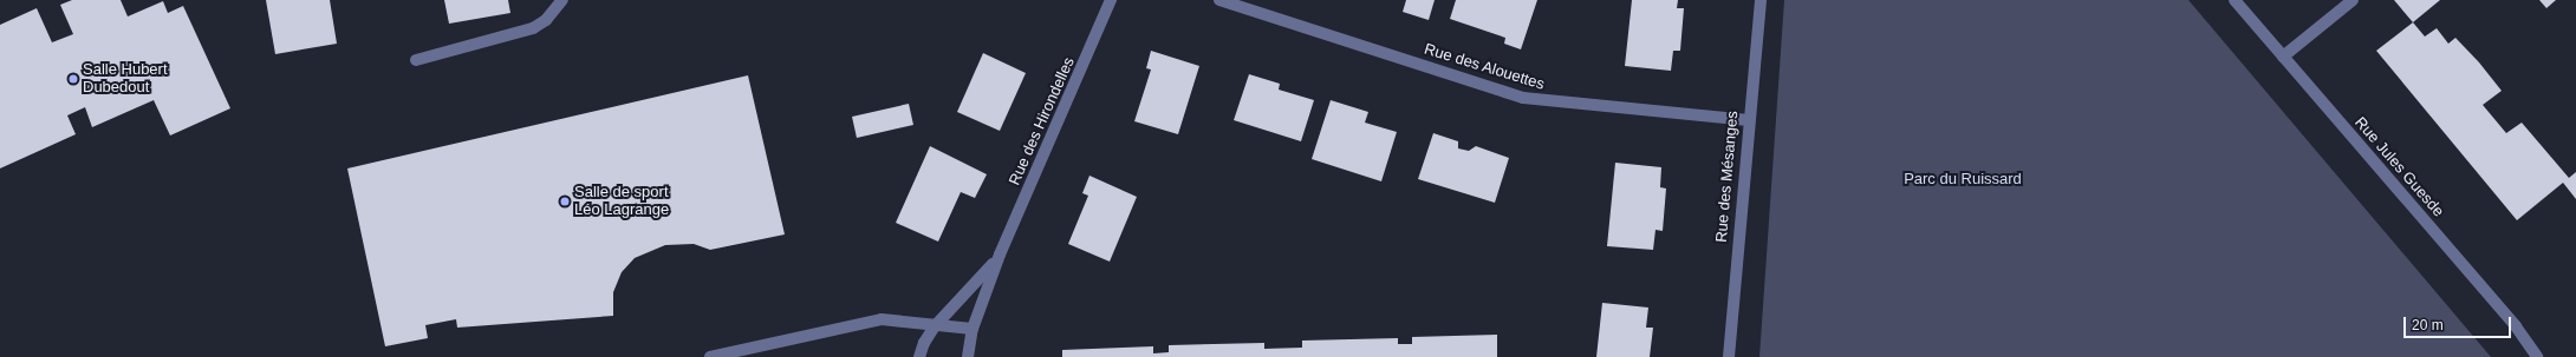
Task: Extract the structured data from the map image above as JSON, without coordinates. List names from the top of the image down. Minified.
{"streets":{"street":["Rue des Alouettes","Rue des Hirondelles","Rue Jules Guesde","Rue des Mésanges"]},"crossings":[["Rue des Alouettes","Rue des Mésanges"]],"parks":["Parc du Ruissard"],"places":["Salle Hubert Dubedout","Salle de sport Léo Lagrange"],"scale_bar":"20 m"}
